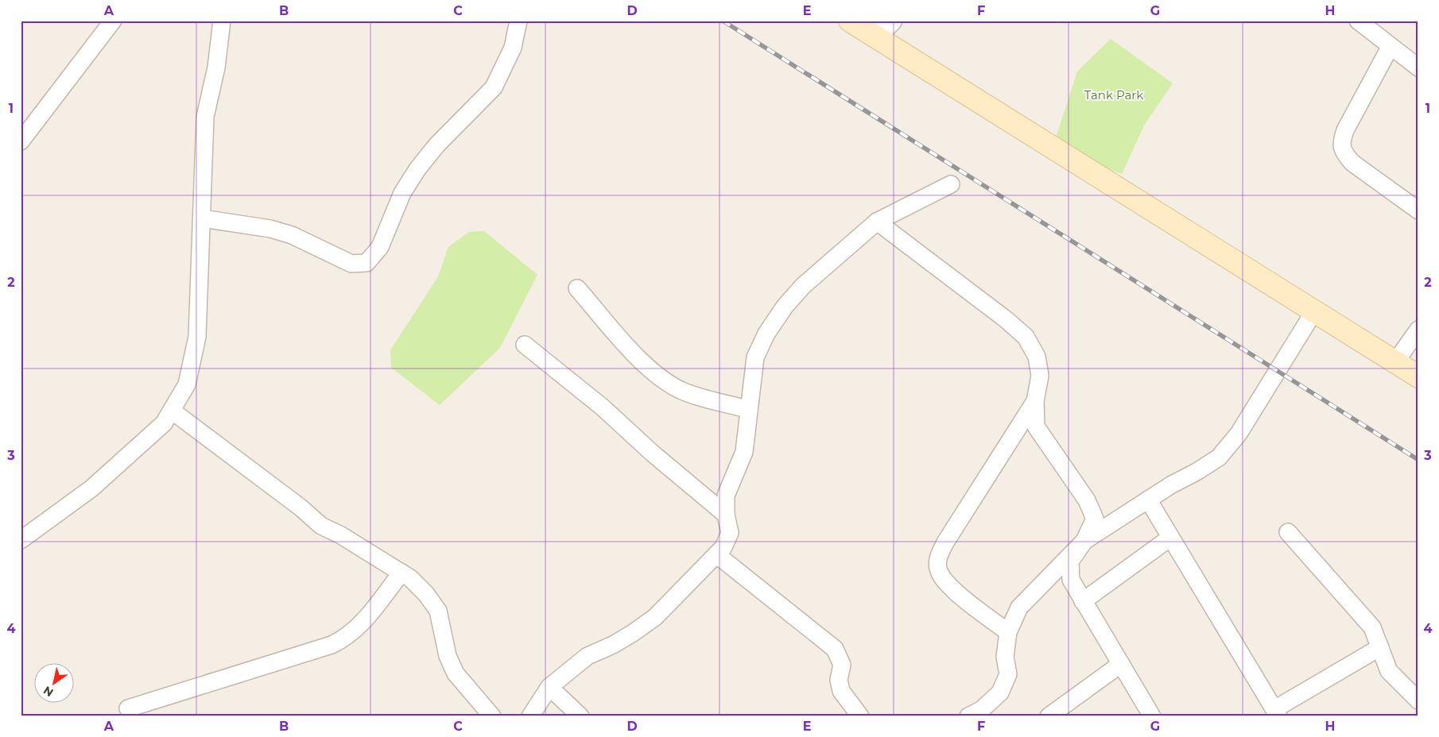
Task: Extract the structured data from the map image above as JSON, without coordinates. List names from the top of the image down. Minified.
{"parks":["Tank Park"],"north":"bottom left","grid":{"columns":["A","B","C","D","E","F","G","H"],"rows":["1","2","3","4"]}}
